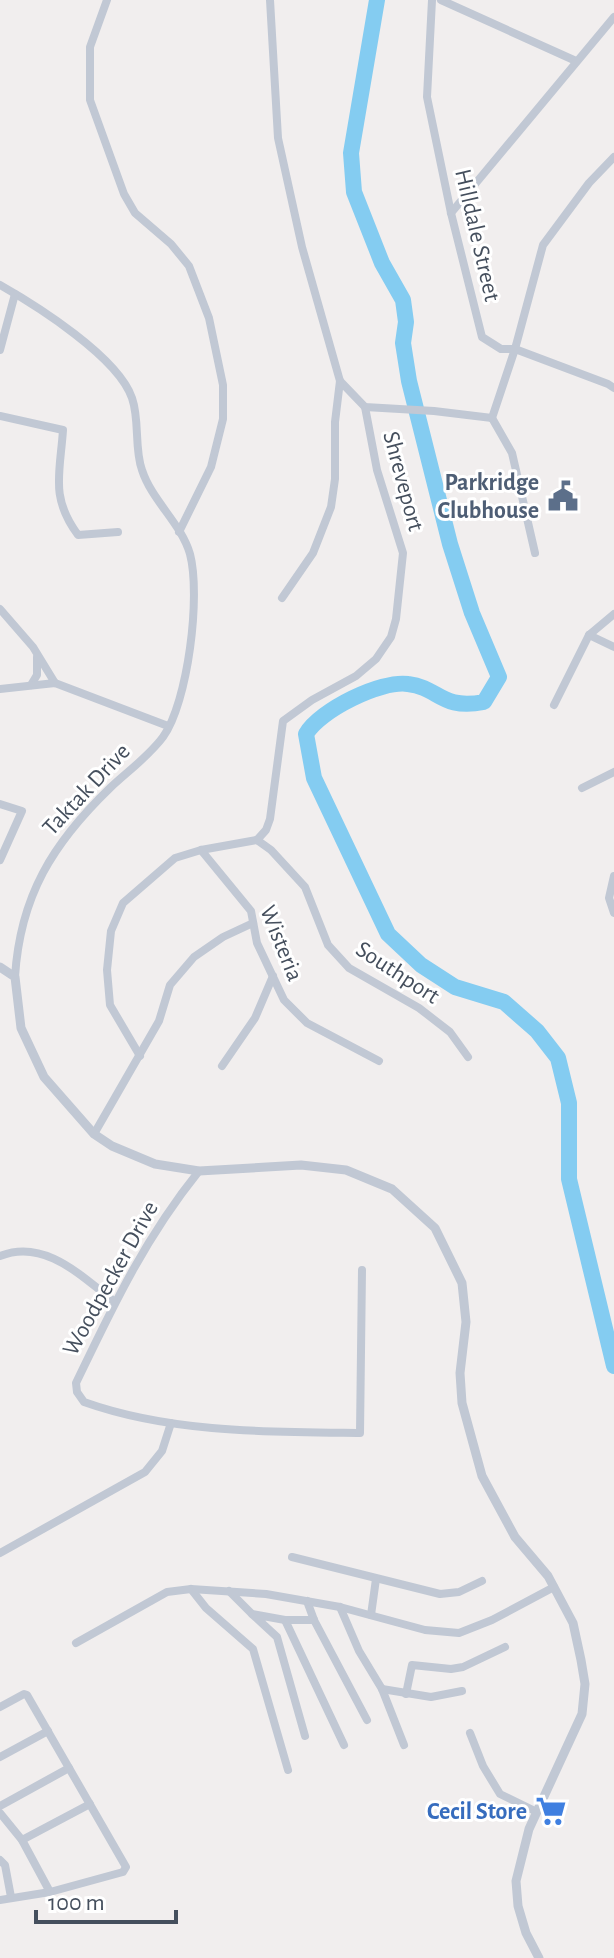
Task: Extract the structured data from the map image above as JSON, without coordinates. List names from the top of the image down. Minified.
{"streets":{"street":["Hilldale Street","Shreveport","Taktak Drive","Wisteria","Southport","Woodpecker Drive"]},"crossings":[["Shreveport","Southport"],["Taktak Drive","Woodpecker Drive"]],"places":{"public building":["Parkridge Clubhouse"],"supermarket":["Cecil Store"]},"scale_bar":"100 m"}
